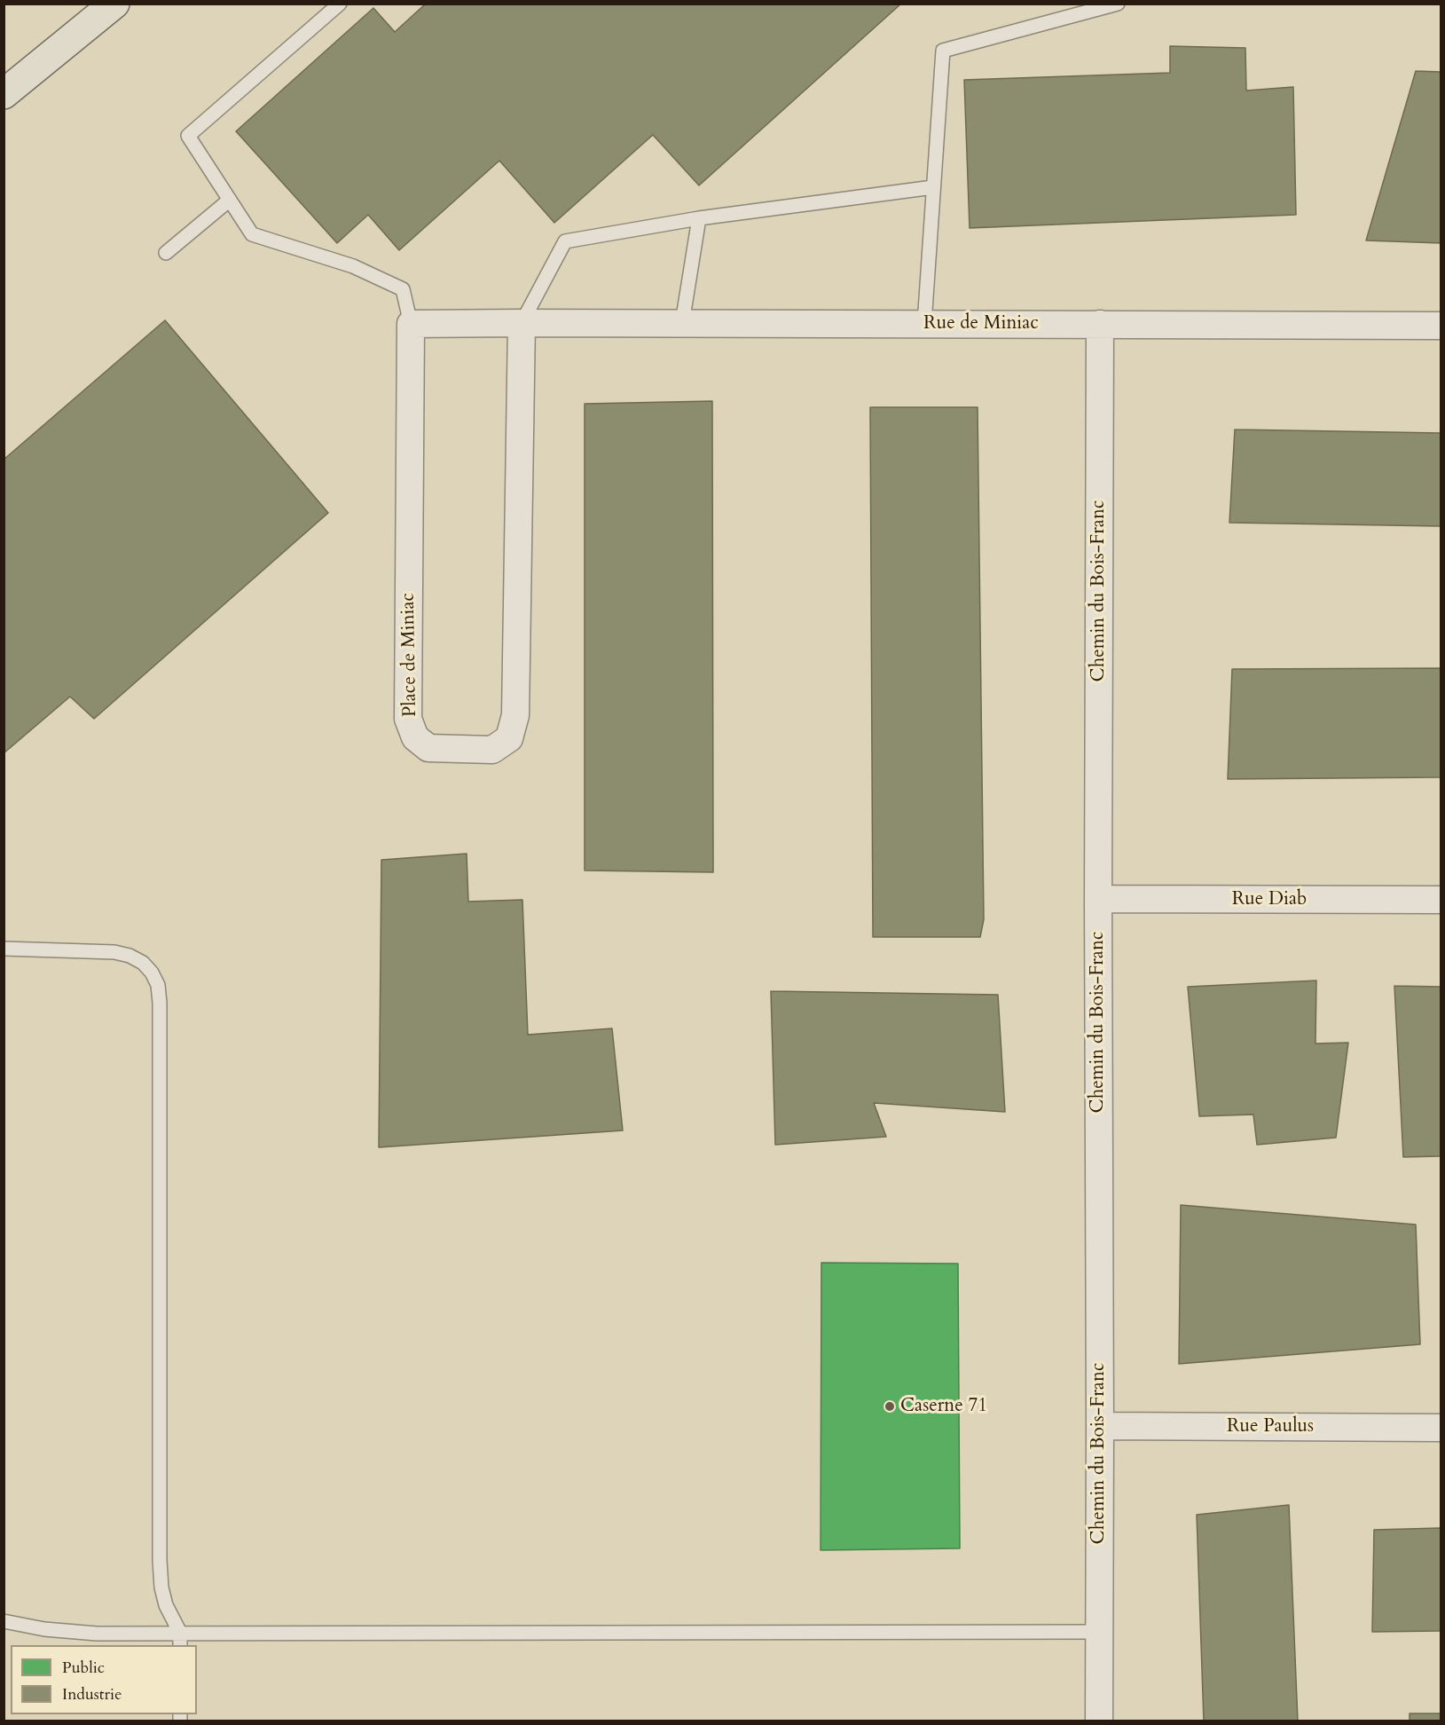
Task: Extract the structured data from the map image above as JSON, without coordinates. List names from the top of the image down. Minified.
{"streets":{"street":["Rue de Miniac","Chemin du Bois-Franc","Place de Miniac","Rue Diab","Rue Paulus"]},"crossings":[["Rue de Miniac","Chemin du Bois-Franc"],["Rue de Miniac","Place de Miniac"],["Chemin du Bois-Franc","Rue Diab"],["Chemin du Bois-Franc","Rue Paulus"]],"places":["Caserne 71"],"legend":["Public","Industrie"]}
